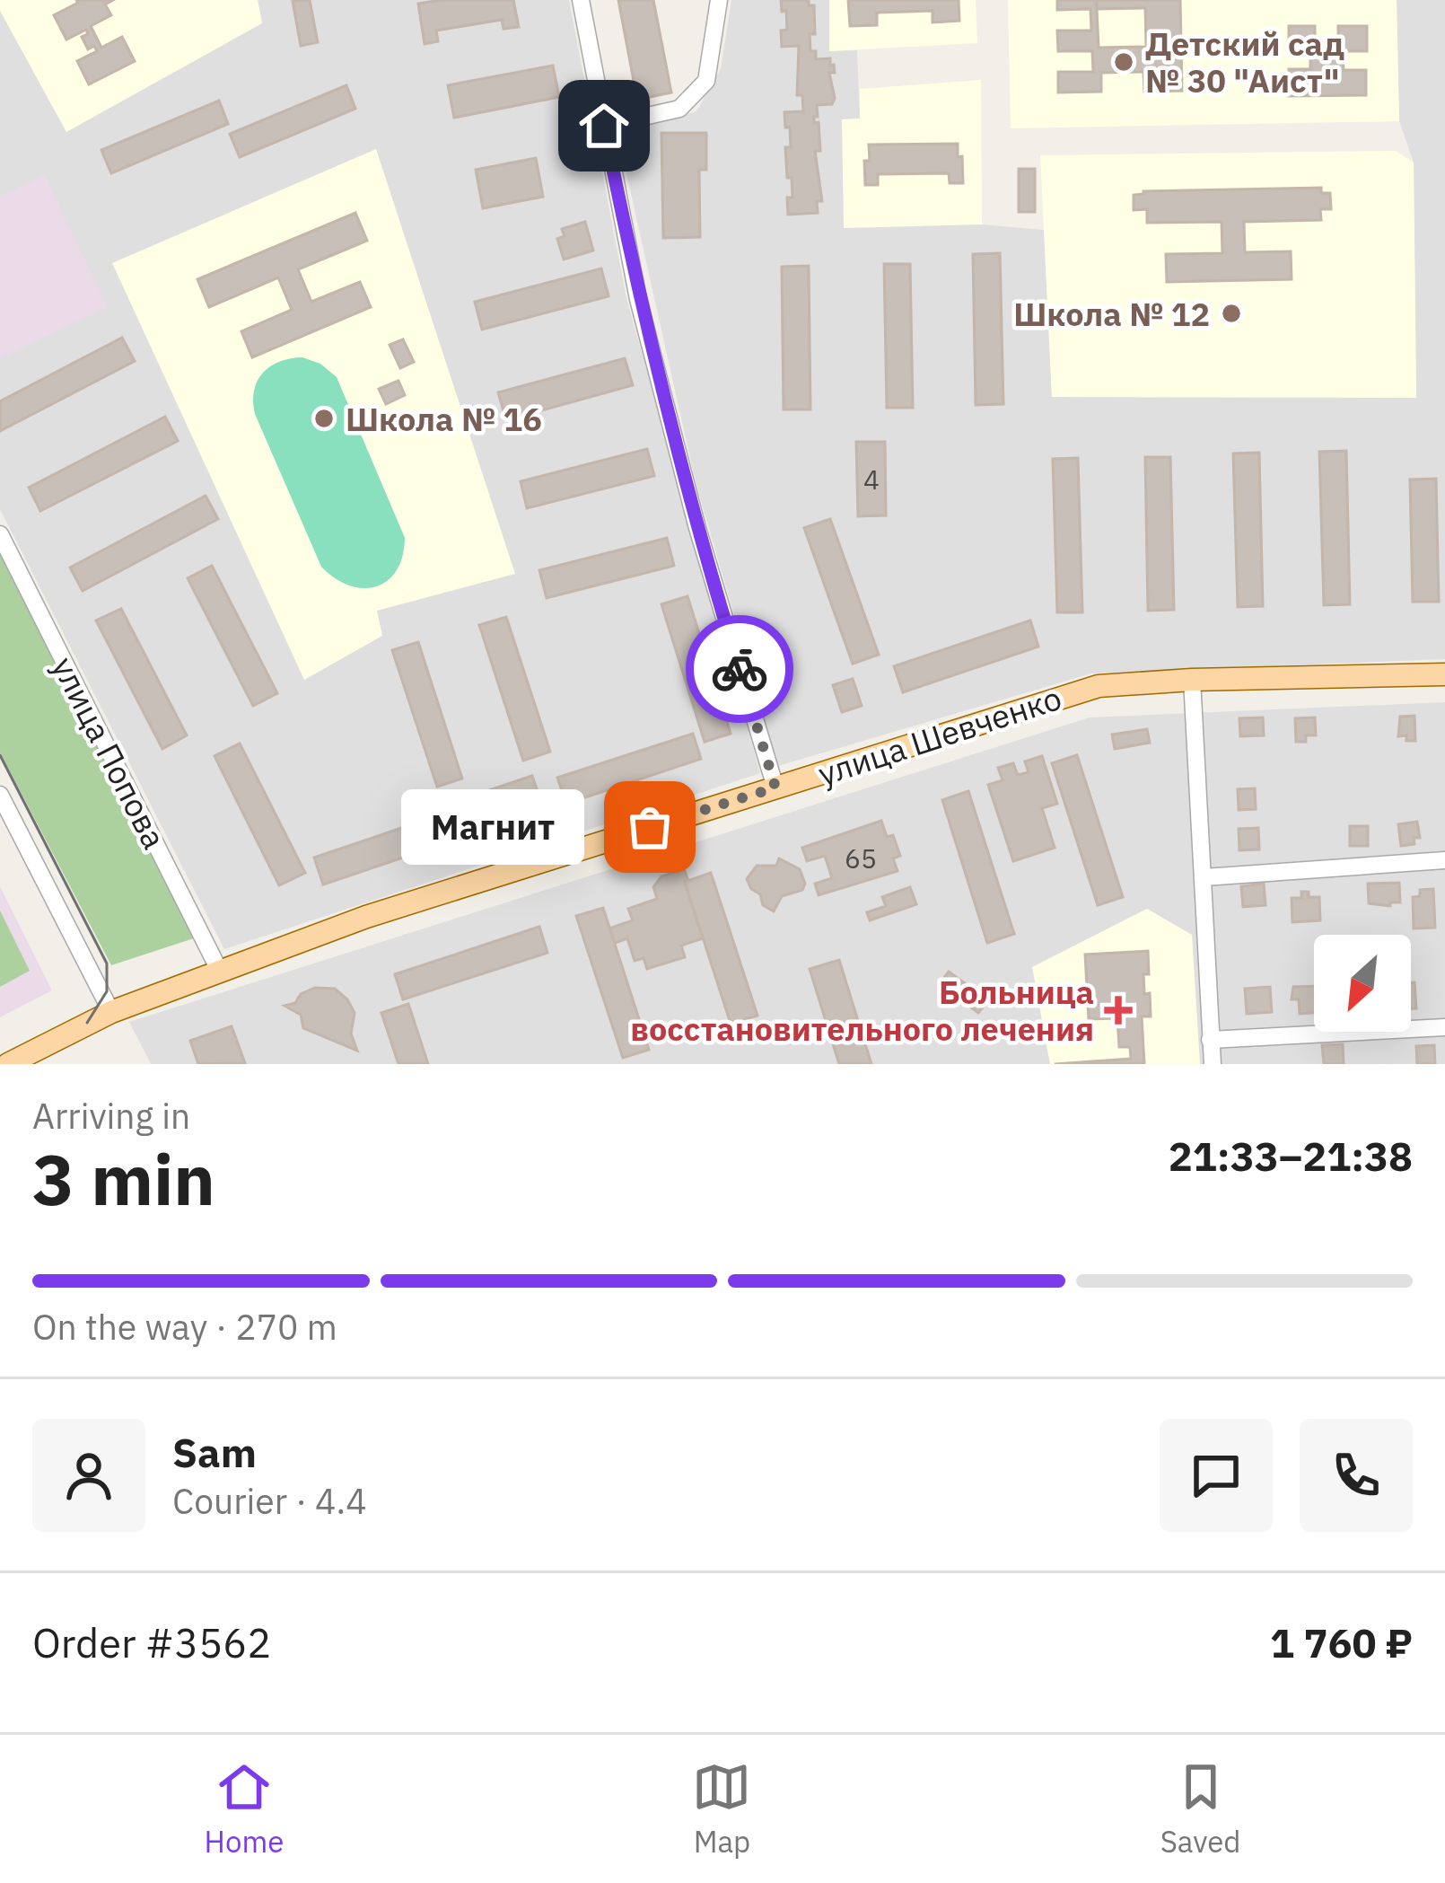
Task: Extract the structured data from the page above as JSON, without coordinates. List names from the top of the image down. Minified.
{"streets":{"main road":["улица Шевченко"],"street":["улица Попова"]},"crossings":[["улица Шевченко","улица Попова"]],"places":{"other":["Детский сад № 30 \"Аист\"","Школа № 12","Школа № 16","Магнит"],"health":["Больница восстановительного лечения"]},"house_numbers":["4","65"],"north":"bottom left","page":{"bubble":"Магнит","heading":["3 min","Arriving in","21:33–21:38"],"panel":["Sam","Courier · 4.4","Order #3562","1 760 ₽"],"bar":"On the way · 270 m","tabs":["Home","Map","Saved"]}}
